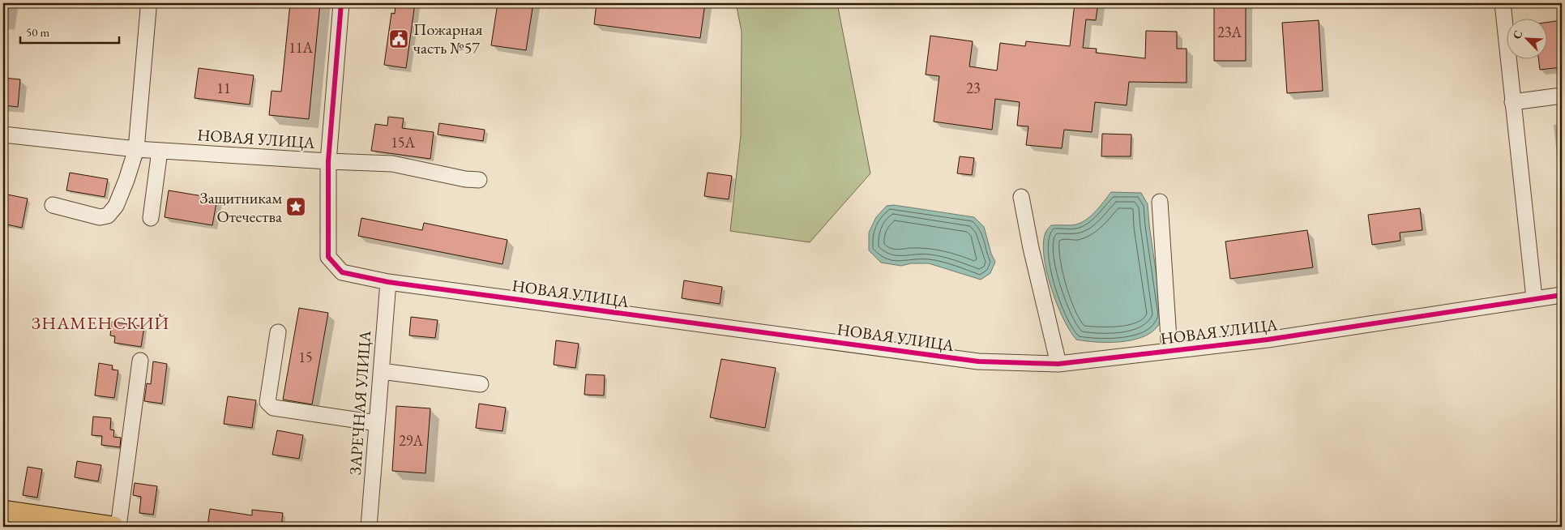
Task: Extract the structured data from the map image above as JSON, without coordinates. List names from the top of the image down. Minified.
{"streets":{"street":["НОВАЯ УЛИЦА","ЗАРЕЧНАЯ УЛИЦА"]},"crossings":[["НОВАЯ УЛИЦА","ЗАРЕЧНАЯ УЛИЦА"]],"districts":["ЗНАМЕНСКИЙ"],"places":{"public building":["Пожарная часть №57"],"place":["Защитникам Отечества"]},"house_numbers":["23А","11А","11","23","15А","15","29А"],"scale_bar":"50 m","north":"top left"}
